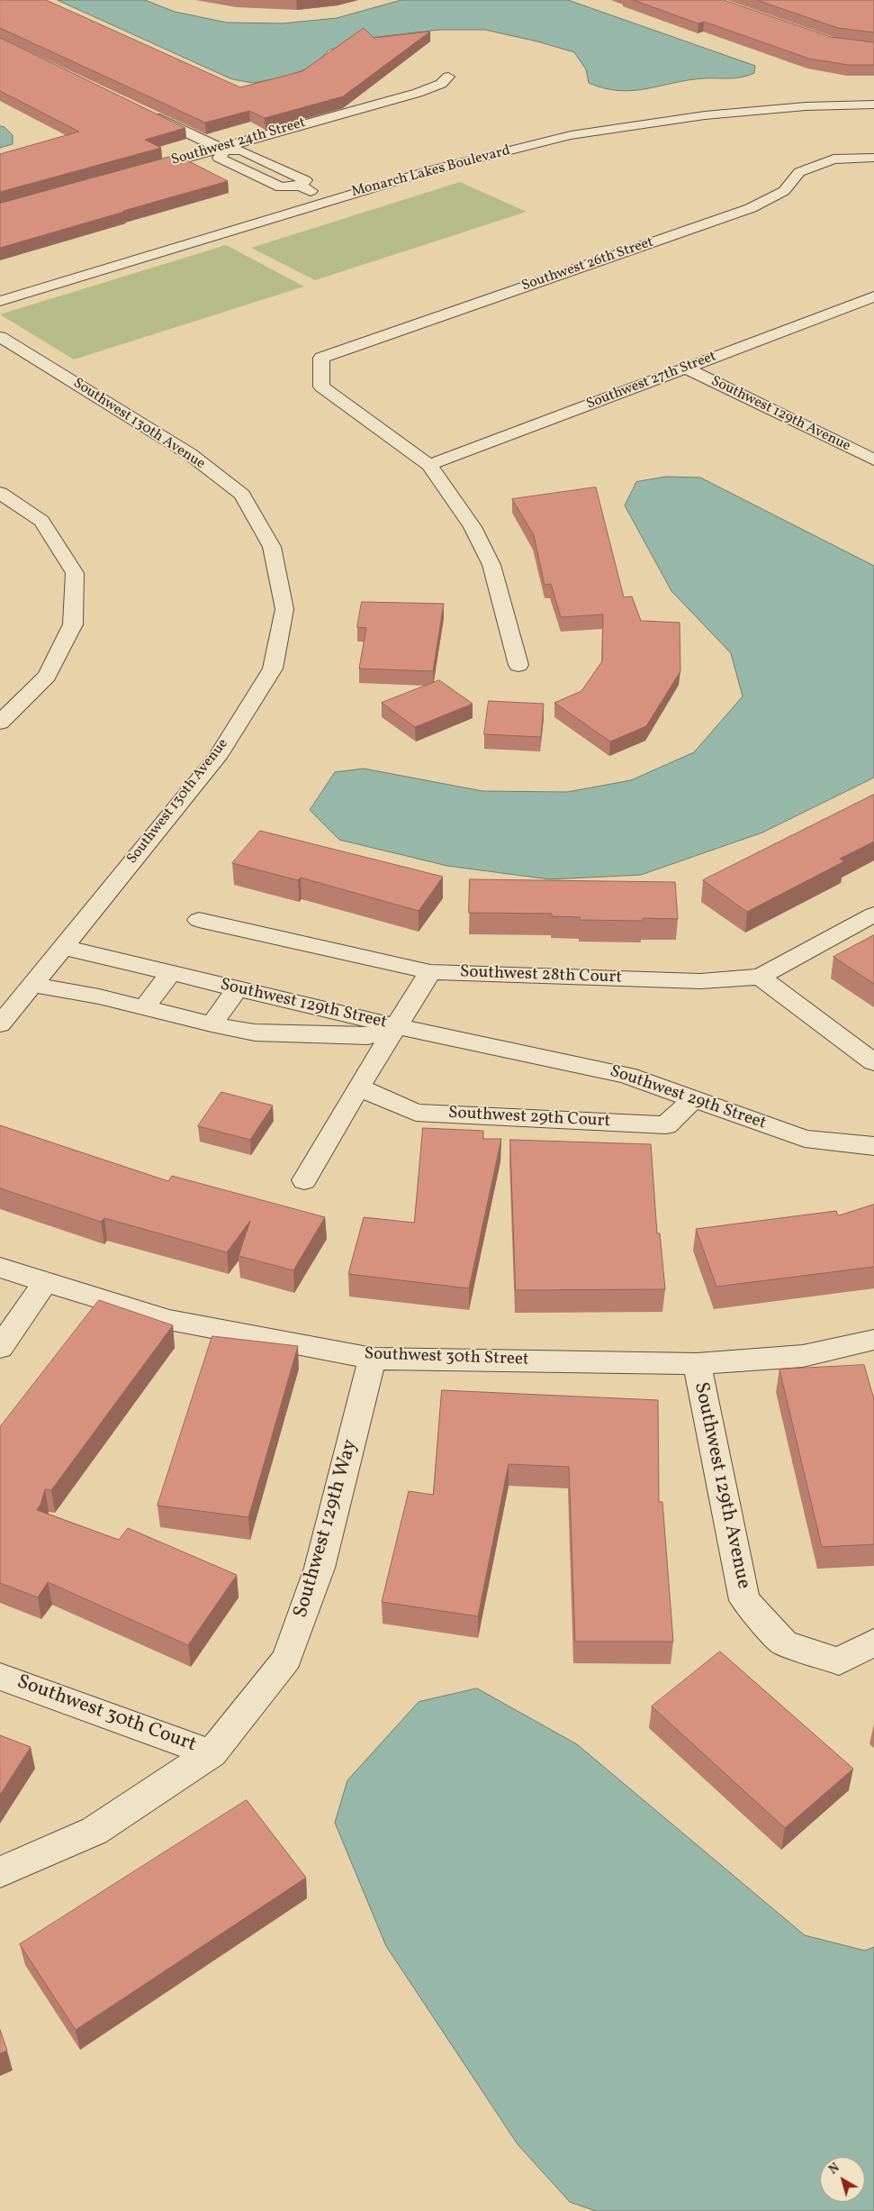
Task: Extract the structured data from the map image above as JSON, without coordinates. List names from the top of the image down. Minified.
{"streets":{"street":["Southwest 24th Street","Monarch Lakes Boulevard","Southwest 26th Street","Southwest 27th Street","Southwest 129th Avenue","Southwest 130th Avenue","Southwest 28th Court","Southwest 129th Street","Southwest 29th Street","Southwest 29th Court","Southwest 30th Street","Southwest 129th Way","Southwest 30th Court"]},"crossings":[["Southwest 26th Street","Southwest 27th Street"],["Southwest 27th Street","Southwest 129th Avenue"],["Southwest 129th Avenue","Southwest 30th Street"],["Southwest 130th Avenue","Southwest 129th Street"],["Southwest 129th Street","Southwest 29th Street"],["Southwest 29th Street","Southwest 29th Court"],["Southwest 30th Street","Southwest 129th Way"],["Southwest 129th Way","Southwest 30th Court"]],"north":"top left"}
